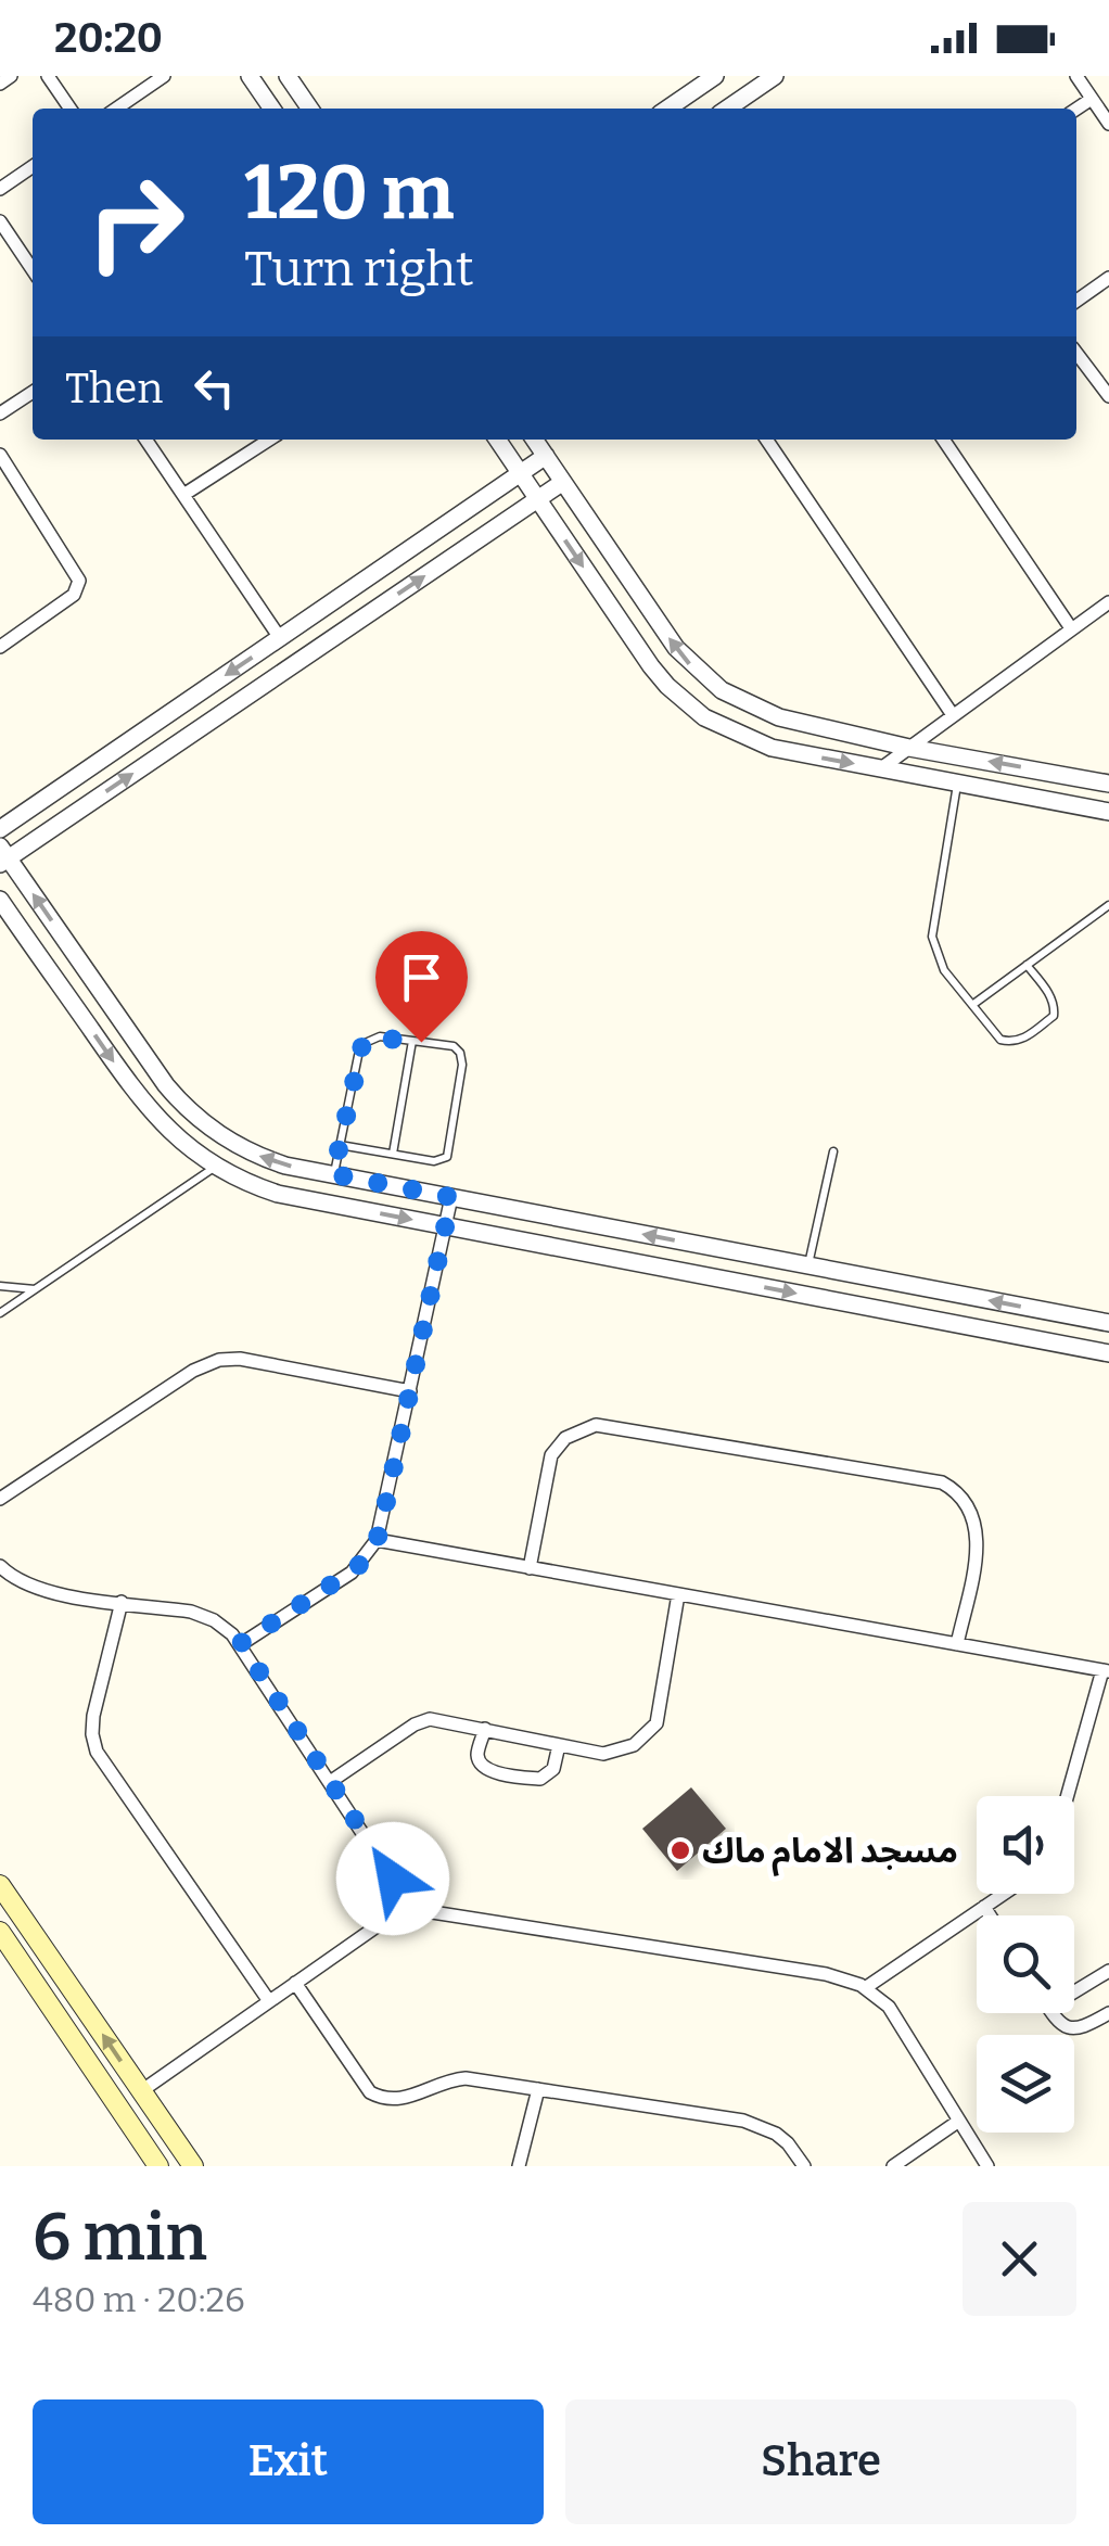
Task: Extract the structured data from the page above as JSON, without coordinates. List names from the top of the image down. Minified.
{"places":["مسجد الامام ماك"],"page":{"status":"20:20","turn":["120 m","Turn right"],"then":"Then","heading":["6 min","480 m · 20:26"],"buttons":["Exit","Share"]}}
